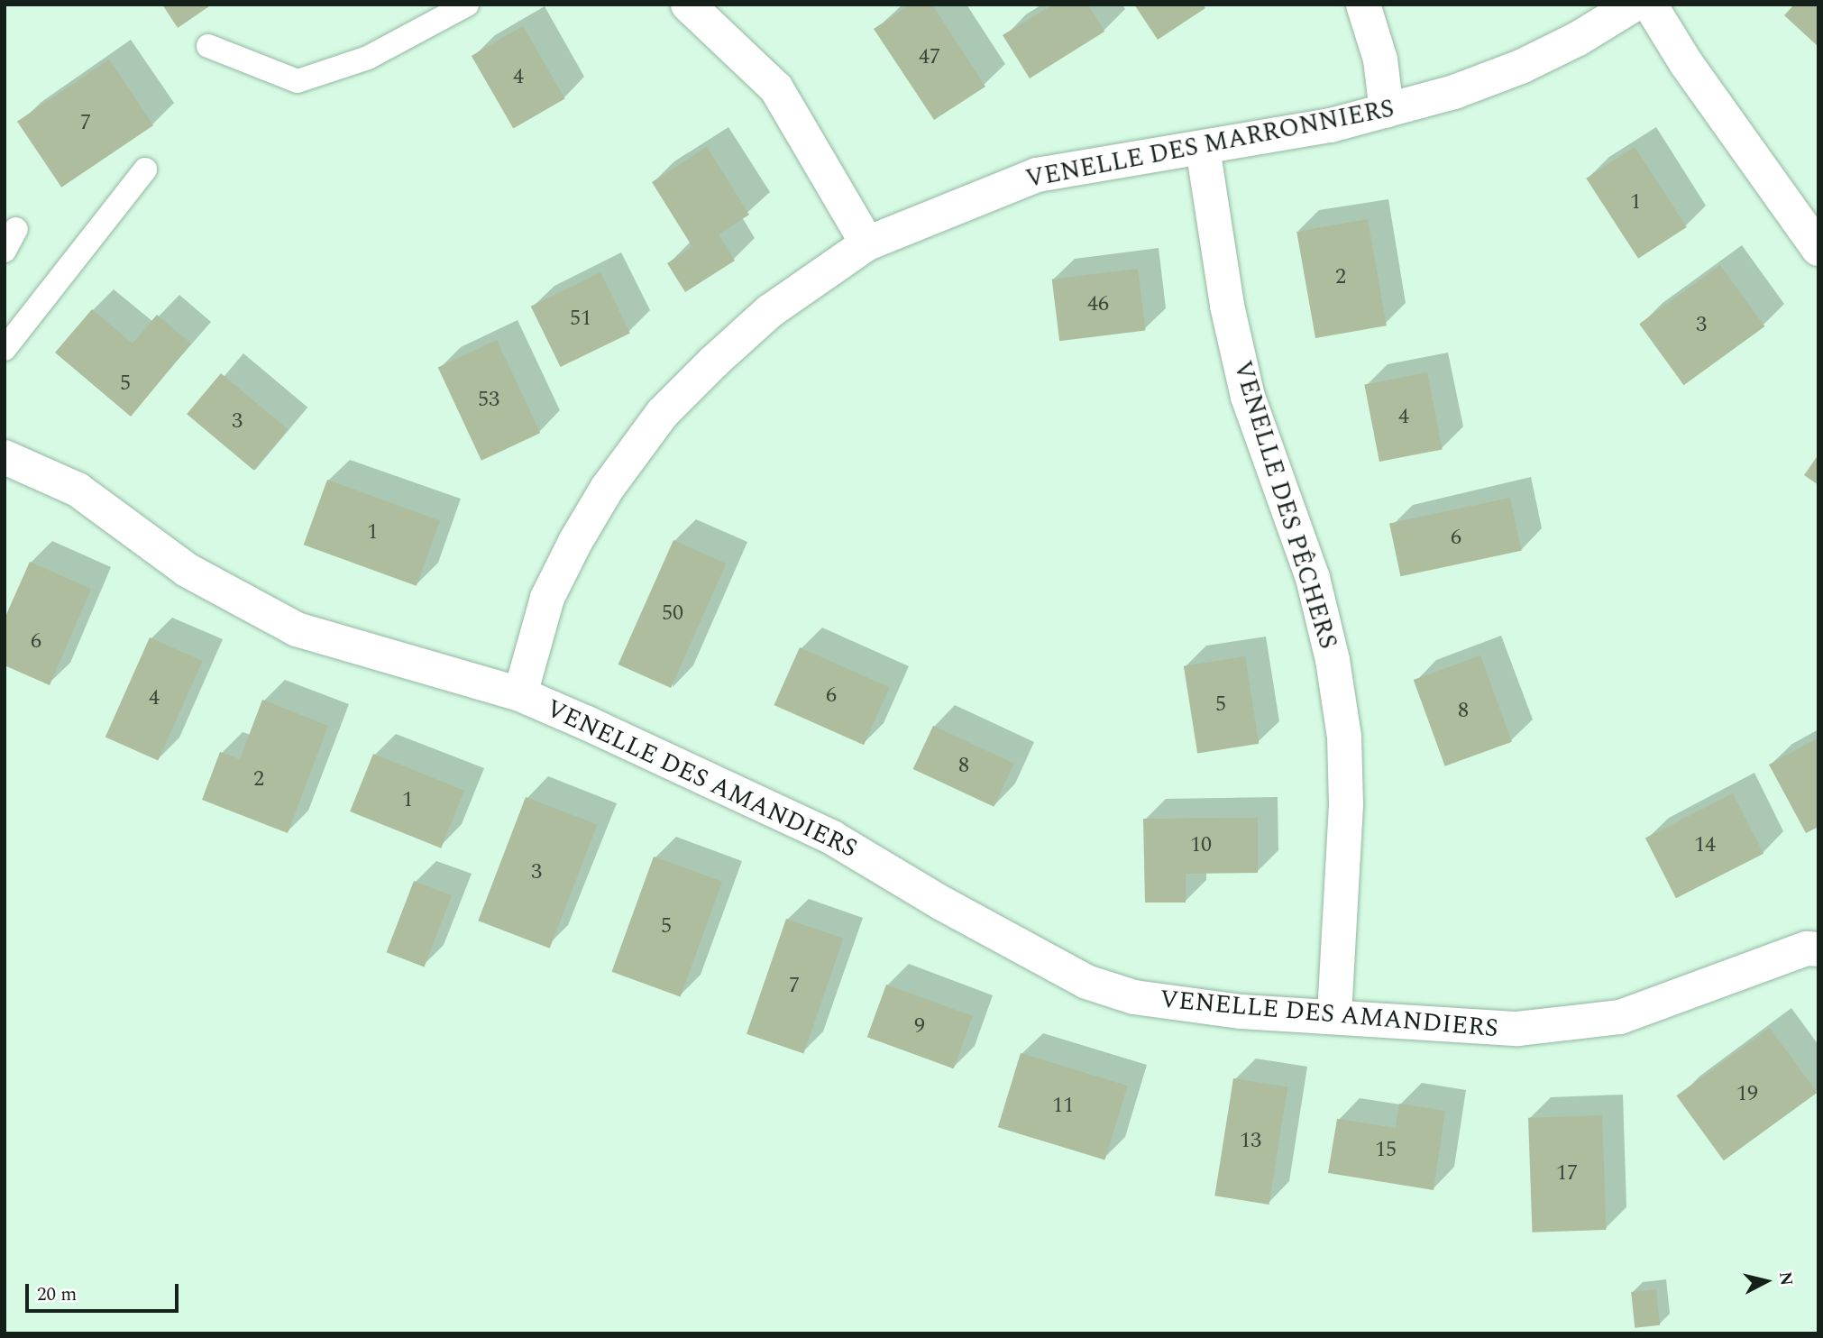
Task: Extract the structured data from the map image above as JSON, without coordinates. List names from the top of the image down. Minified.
{"streets":{"street":["VENELLE DES MARRONNIERS","VENELLE DES PÊCHERS","VENELLE DES AMANDIERS"]},"crossings":[["VENELLE DES MARRONNIERS","VENELLE DES PÊCHERS"],["VENELLE DES MARRONNIERS","VENELLE DES AMANDIERS"],["VENELLE DES PÊCHERS","VENELLE DES AMANDIERS"]],"house_numbers":["47","4","7","1","2","46","51","3","5","53","4","3","1","6","50","6","6","4","5","8","8","2","1","10","14","3","5","7","9","19","11","13","15","17"],"scale_bar":"20 m","north":"right"}
